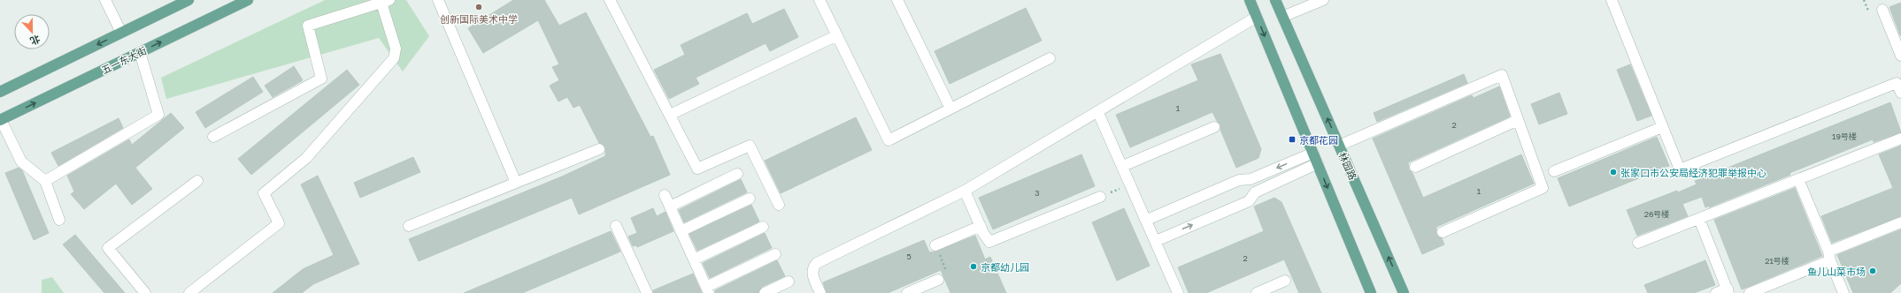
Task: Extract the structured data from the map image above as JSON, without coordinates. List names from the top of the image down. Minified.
{"streets":{"main road":["五一东大街","林园路"]},"places":{"other":["创新国际美术中学","张家口市公安局经济犯罪举报中心","京都幼儿园","鱼儿山菜市场"],"transit":["京都花园"]},"house_numbers":["1","2","19号楼","1","3","26号楼","5","2","21号楼"],"north":"bottom"}
